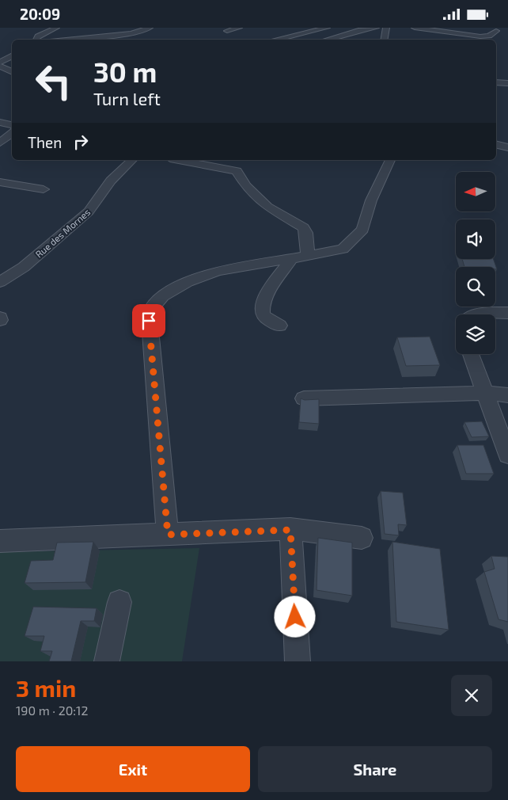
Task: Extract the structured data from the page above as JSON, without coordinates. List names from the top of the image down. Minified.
{"streets":{"street":["Rue des Mornes"]},"north":"left","page":{"status":"20:09","turn":["30 m","Turn left"],"then":"Then","heading":["3 min","190 m · 20:12"],"buttons":["Exit","Share"]}}
